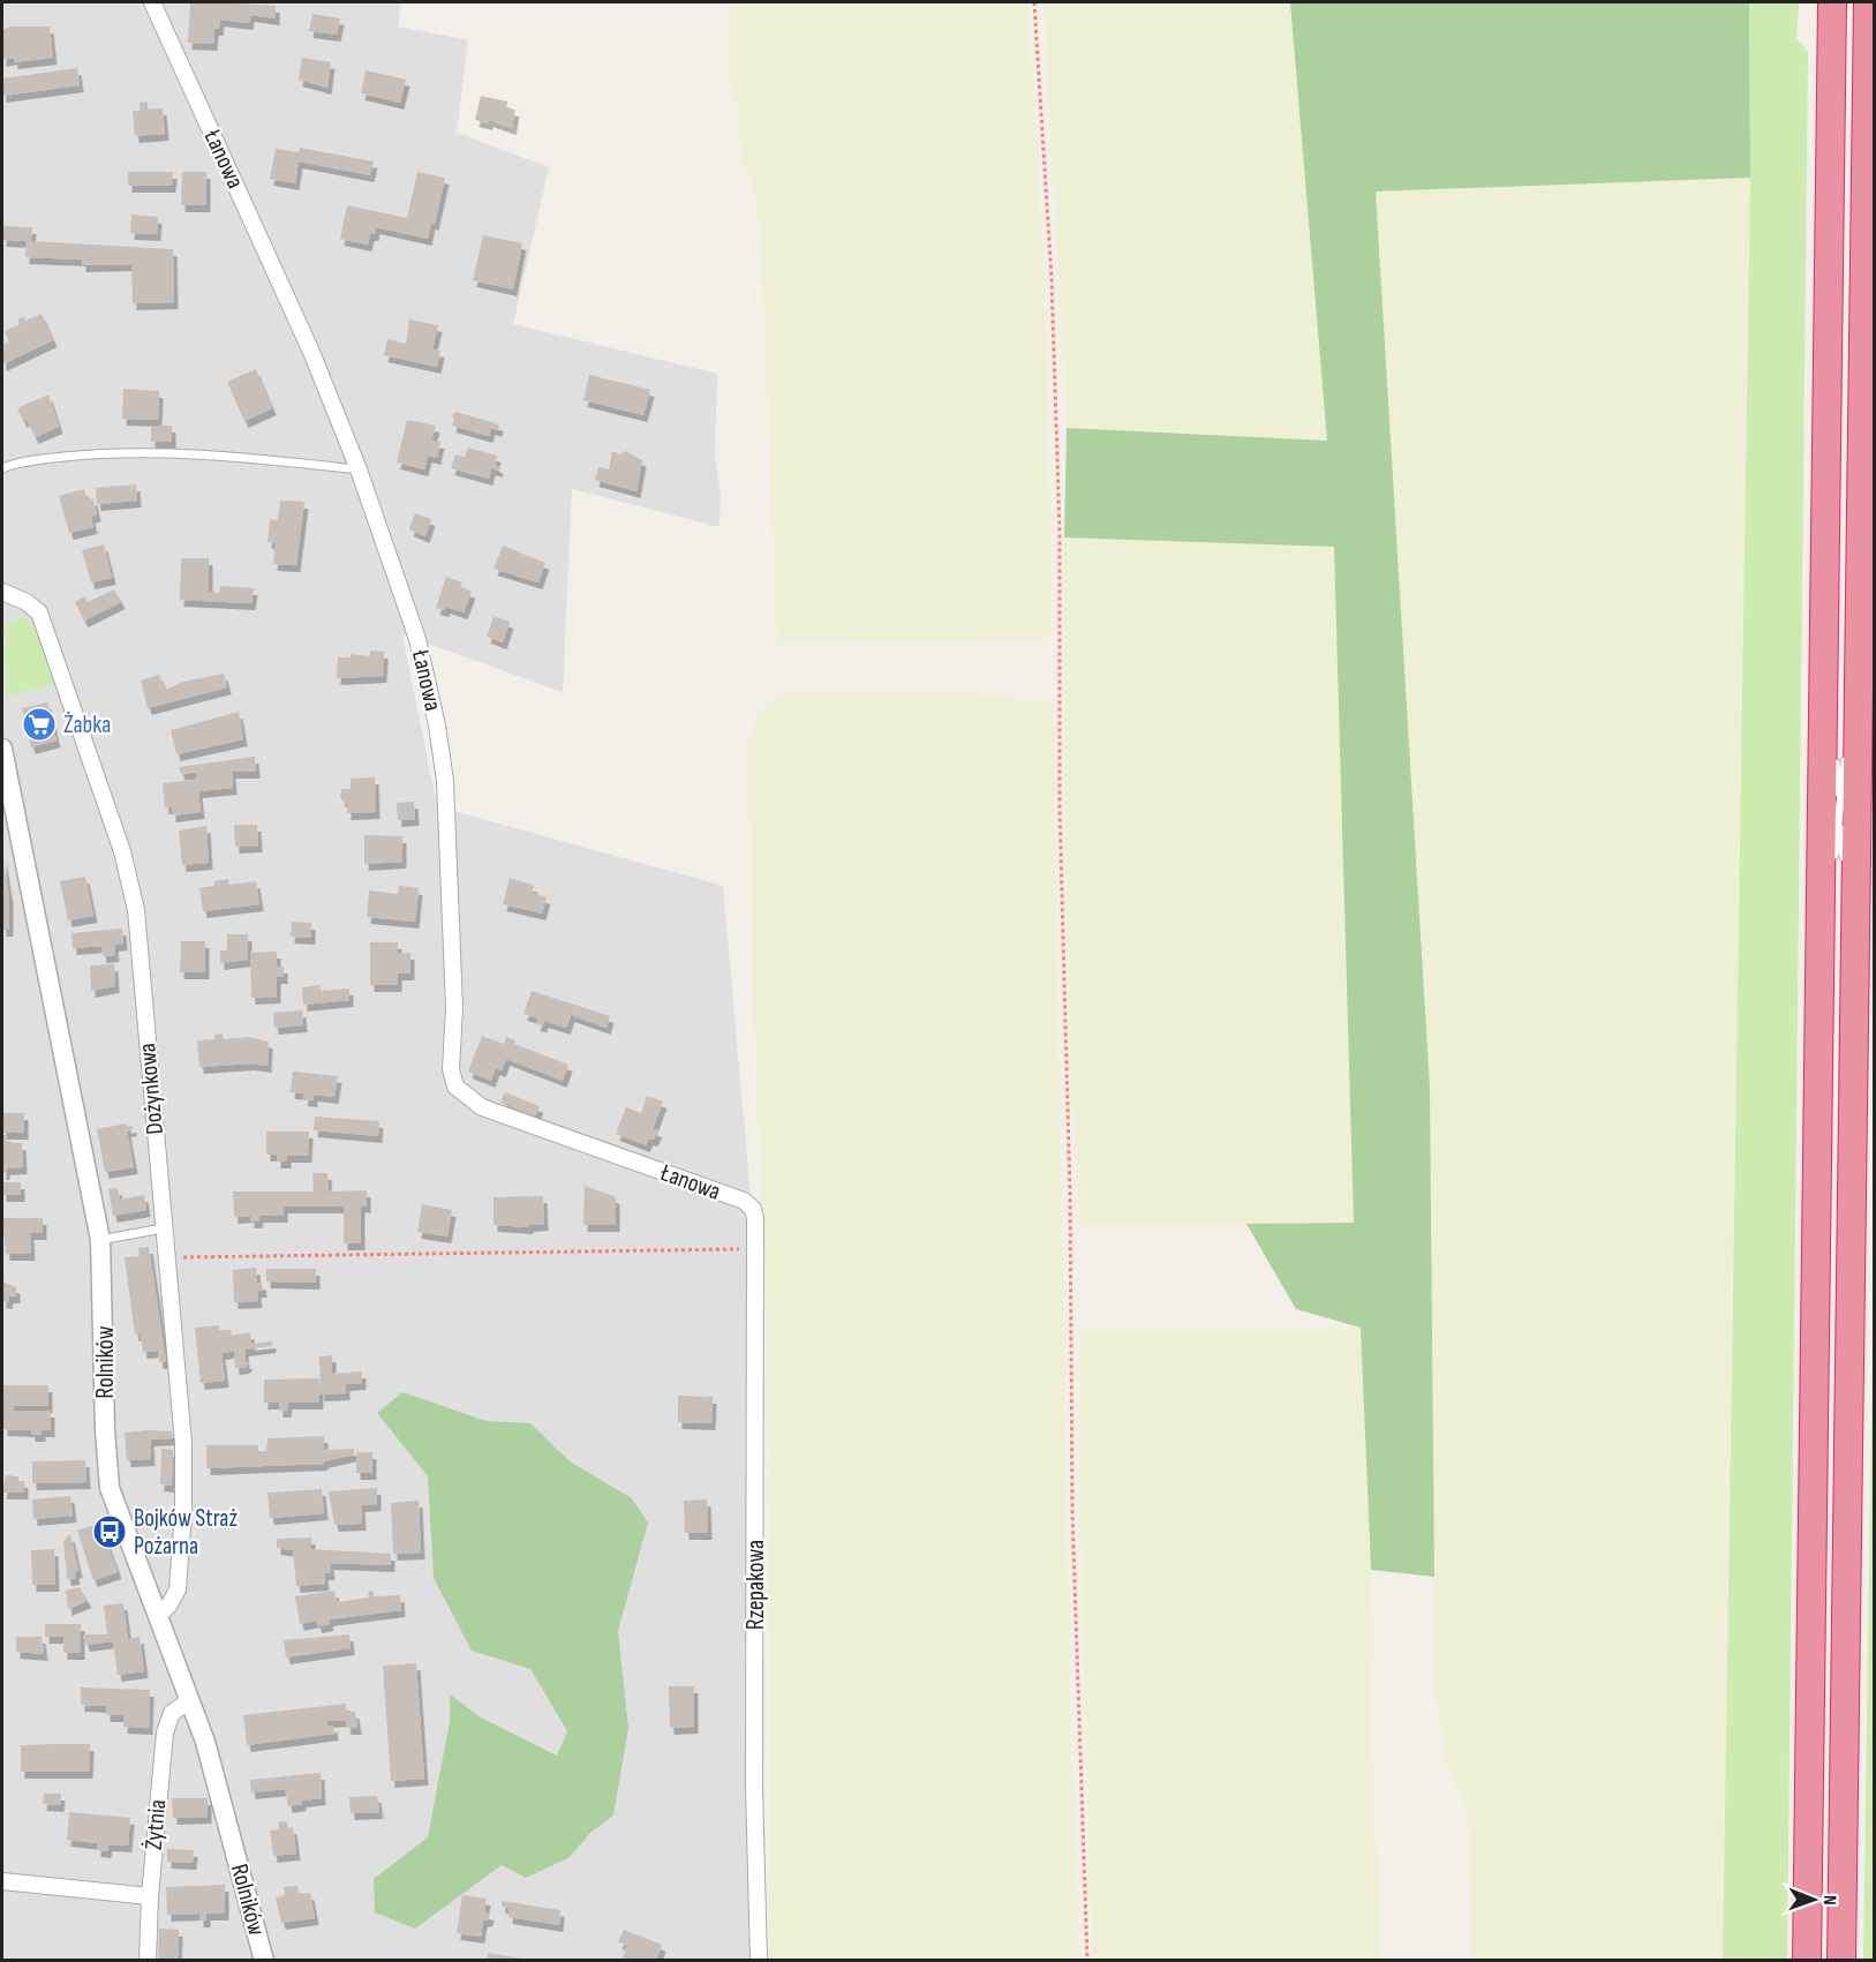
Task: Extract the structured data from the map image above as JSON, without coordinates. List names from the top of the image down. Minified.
{"streets":{"street":["Łanowa","Dożynkowa","Rolników","Rzepakowa","Żytnia"]},"crossings":[["Łanowa","Rzepakowa"],["Dożynkowa","Rolników"],["Rolników","Żytnia"]],"places":{"supermarket":["Żabka"],"bus stop":["Bojków Straż Pożarna"]},"north":"right"}
